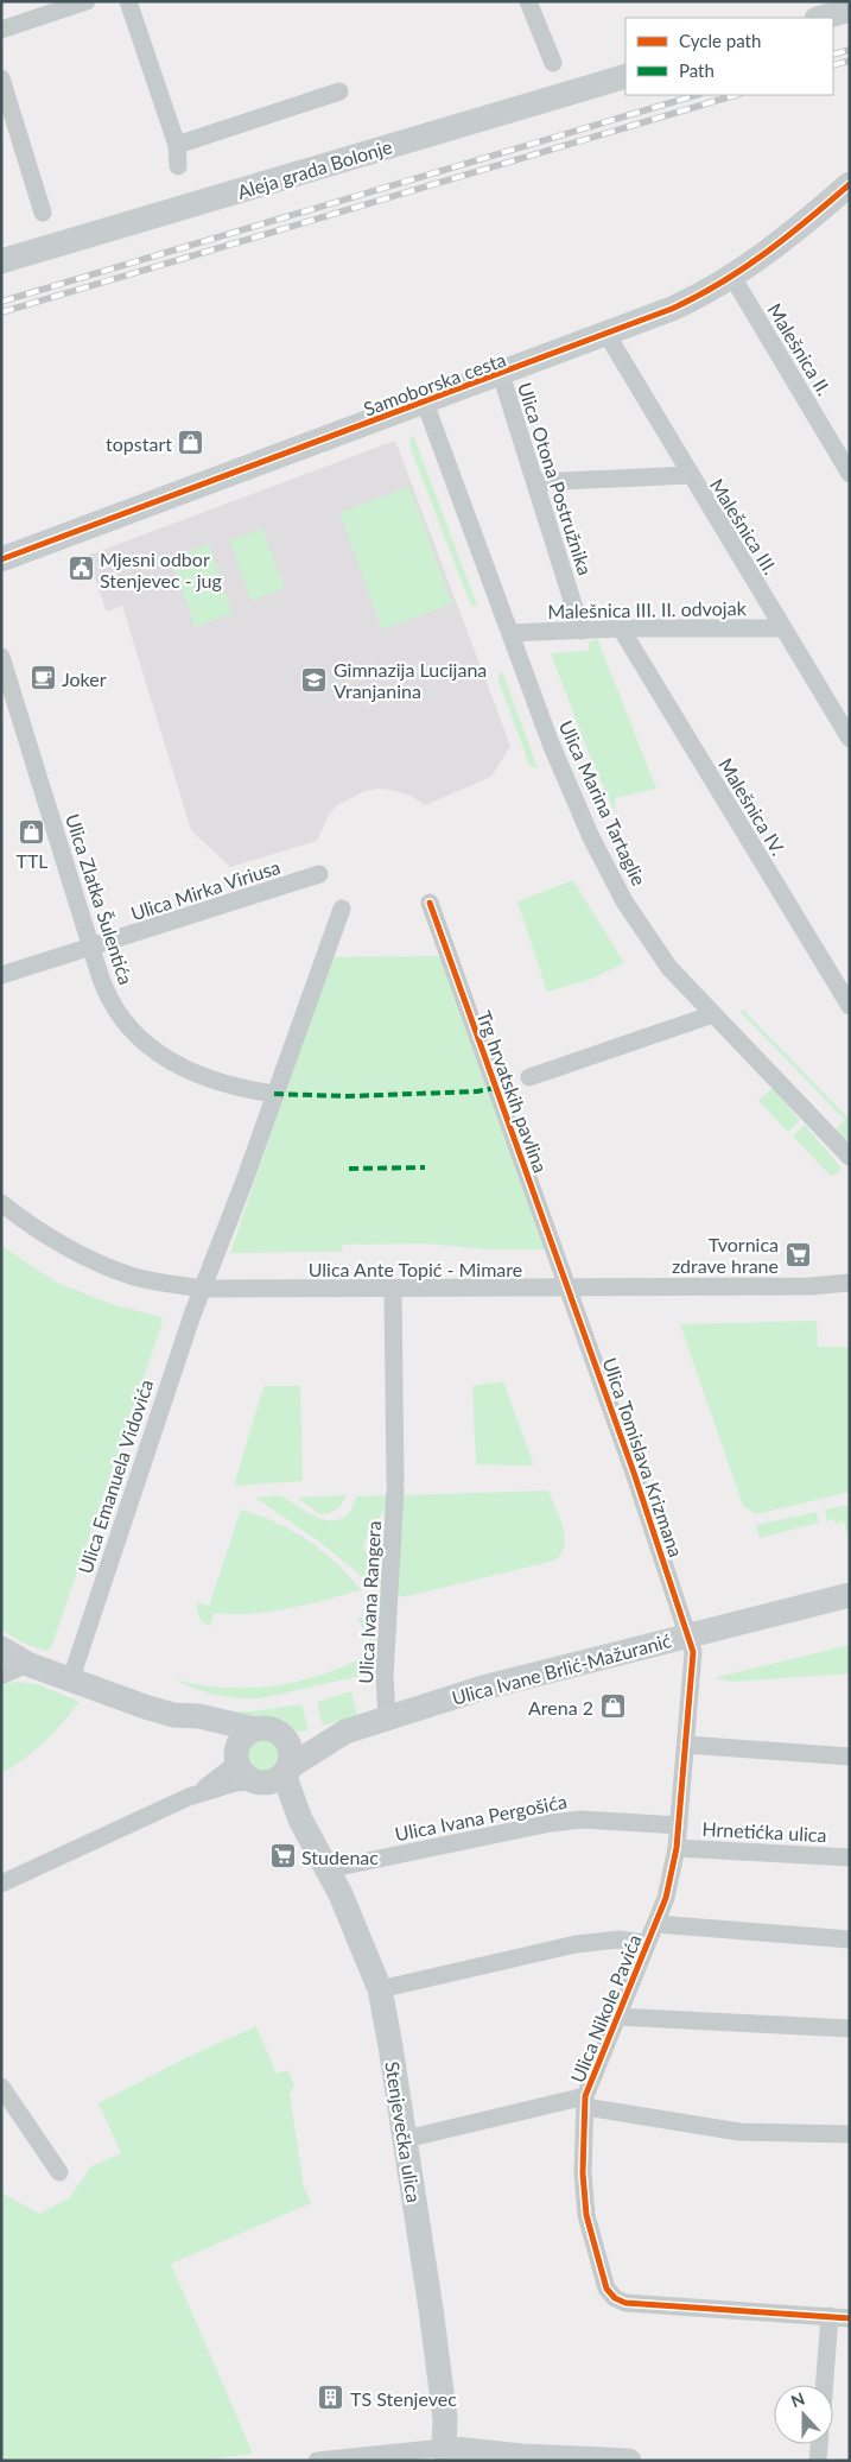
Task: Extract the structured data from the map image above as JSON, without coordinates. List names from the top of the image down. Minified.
{"streets":{"street":["Aleja grada Bolonje","Malešnica II.","Samoborska cesta","Ulica Otona Postružnika","Malešnica III.","Malešnica III. II. odvojak","Ulica Marina Tartaglie","Malešnica IV.","Ulica Mirka Viriusa","Ulica Zlatka Šulentića","Trg hrvatskih pavlina","Ulica Ante Topić - Mimare","Ulica Tomislava Krizmana","Ulica Emanuela Vidovića","Ulica Ivana Rangera","Ulica Ivane Brlić-Mažuranić","Ulica Ivana Pergošića","Hrnetićka ulica","Ulica Nikole Pavića","Stenjevečka ulica"]},"crossings":[["Malešnica II.","Samoborska cesta"],["Samoborska cesta","Ulica Otona Postružnika"],["Samoborska cesta","Malešnica III."],["Samoborska cesta","Ulica Marina Tartaglie"],["Ulica Otona Postružnika","Malešnica III. II. odvojak"],["Malešnica III.","Malešnica III. II. odvojak"],["Malešnica III. II. odvojak","Ulica Marina Tartaglie"],["Malešnica III. II. odvojak","Malešnica IV."],["Ulica Marina Tartaglie","Trg hrvatskih pavlina"],["Ulica Mirka Viriusa","Ulica Zlatka Šulentića"],["Trg hrvatskih pavlina","Ulica Ante Topić - Mimare"],["Trg hrvatskih pavlina","Ulica Tomislava Krizmana"],["Ulica Ante Topić - Mimare","Ulica Tomislava Krizmana"],["Ulica Ante Topić - Mimare","Ulica Emanuela Vidovića"],["Ulica Ante Topić - Mimare","Ulica Ivana Rangera"],["Ulica Tomislava Krizmana","Ulica Ivane Brlić-Mažuranić"],["Ulica Tomislava Krizmana","Ulica Nikole Pavića"],["Ulica Ivana Rangera","Ulica Ivane Brlić-Mažuranić"],["Ulica Ivane Brlić-Mažuranić","Ulica Nikole Pavića"],["Ulica Ivane Brlić-Mažuranić","Stenjevečka ulica"],["Ulica Ivana Pergošića","Ulica Nikole Pavića"],["Ulica Ivana Pergošića","Stenjevečka ulica"],["Hrnetićka ulica","Ulica Nikole Pavića"]],"places":{"shop":["topstart","TTL","Arena 2"],"public building":["Mjesni odbor Stenjevec - jug"],"cafe":["Joker"],"school or university":["Gimnazija Lucijana Vranjanina"],"supermarket":["Tvornica zdrave hrane","Studenac"],"building":["TS Stenjevec"]},"legend":["Cycle path","Path"],"north":"top"}
